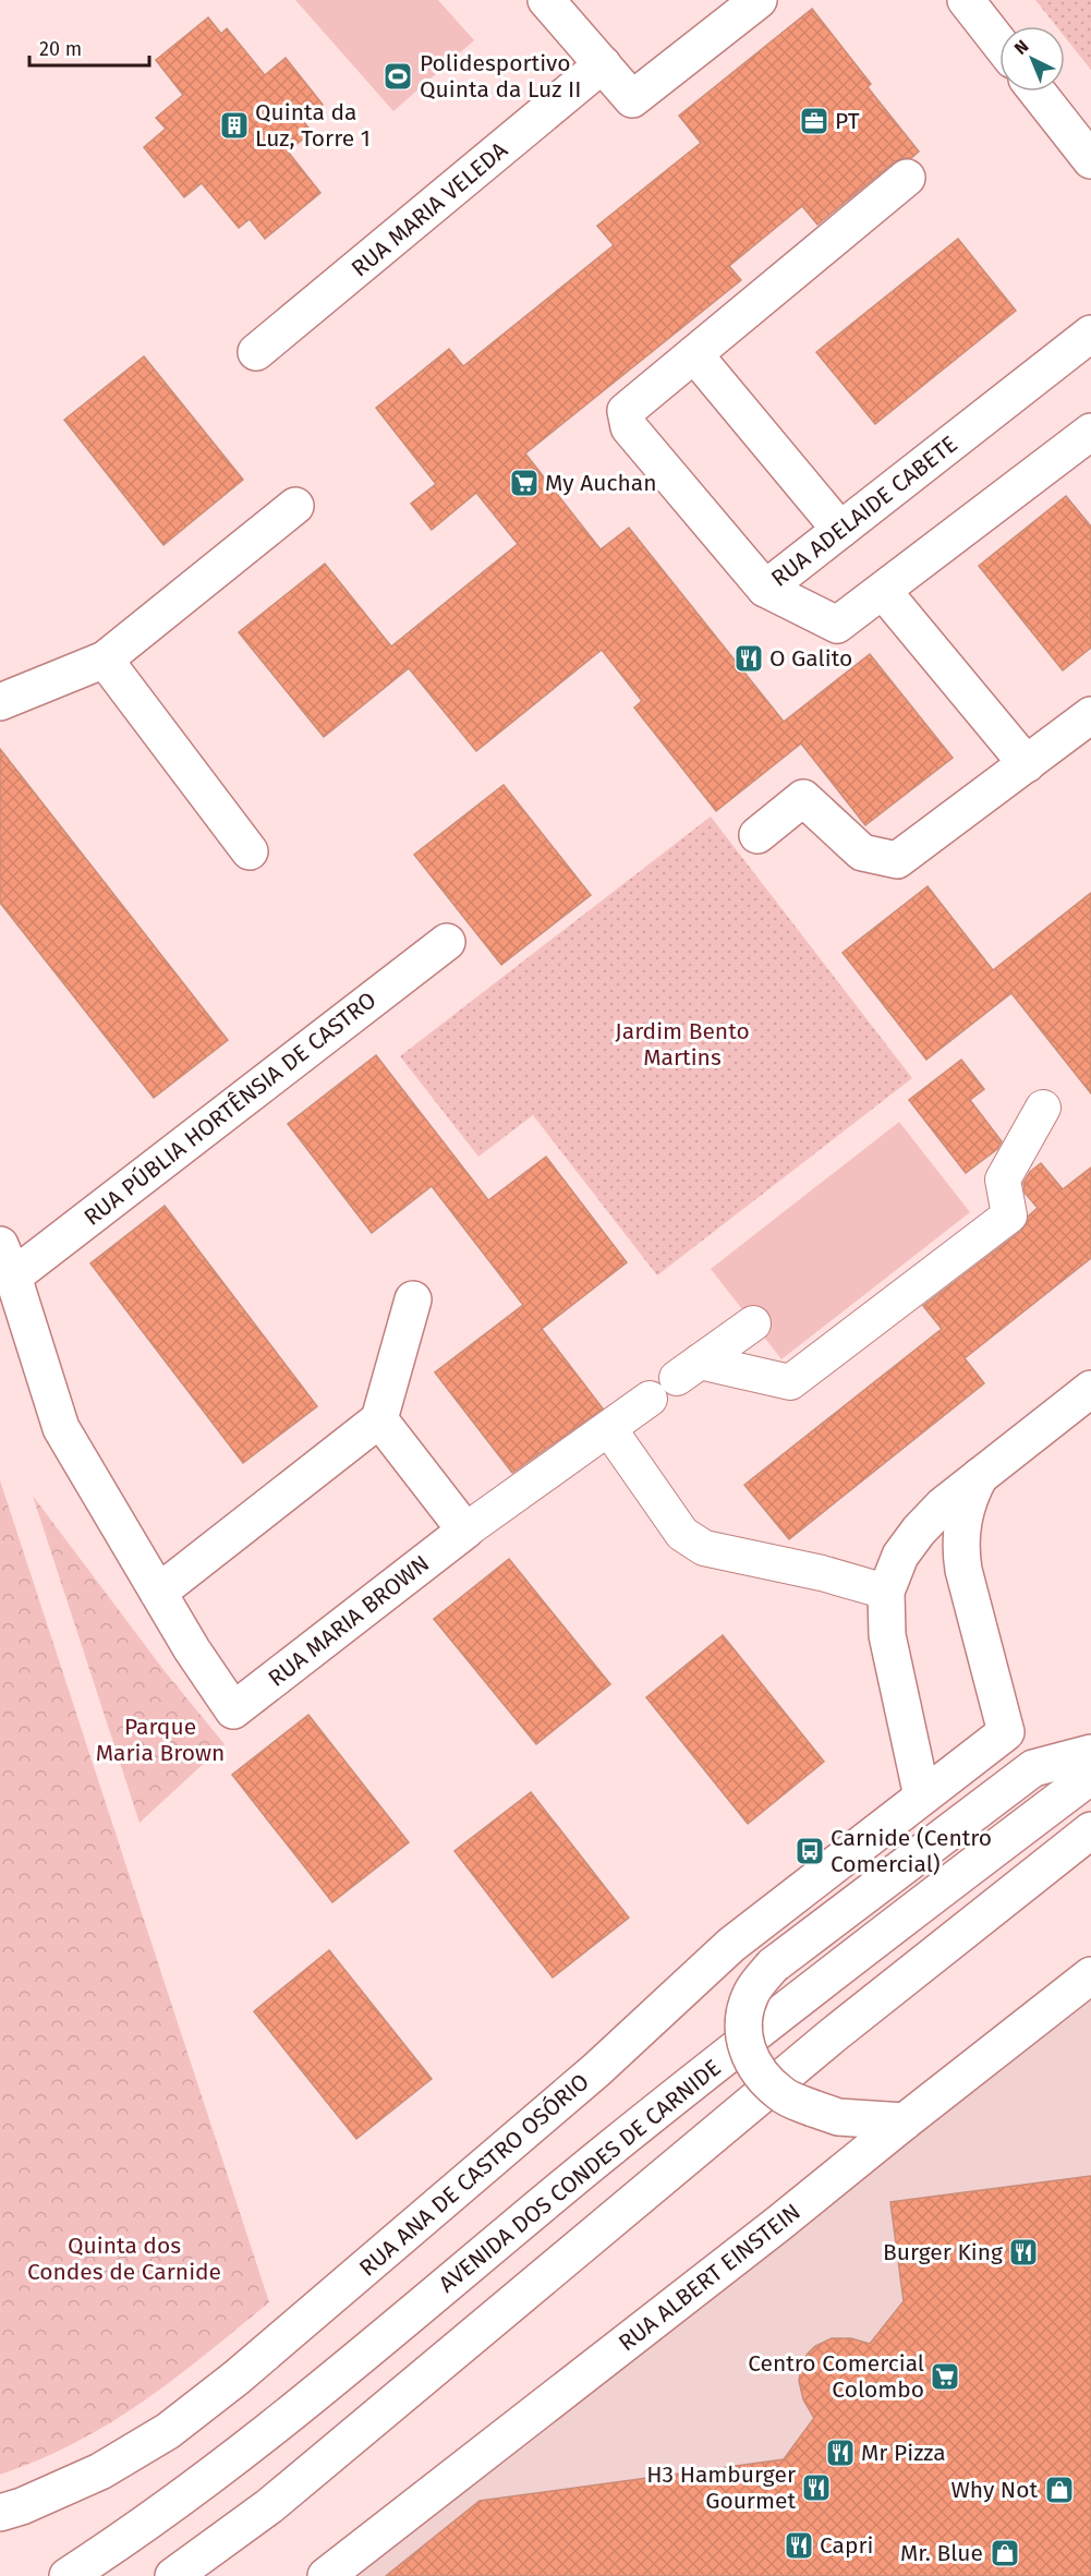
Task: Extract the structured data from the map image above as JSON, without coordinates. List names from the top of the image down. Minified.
{"streets":{"street":["RUA MARIA VELEDA","RUA ADELAIDE CABETE","RUA PÚBLIA HORTÊNSIA DE CASTRO","RUA MARIA BROWN","RUA ANA DE CASTRO OSÓRIO","AVENIDA DOS CONDES DE CARNIDE","RUA ALBERT EINSTEIN"]},"crossings":[["RUA PÚBLIA HORTÊNSIA DE CASTRO","RUA MARIA BROWN"]],"parks":["Jardim Bento Martins","Parque Maria Brown","Quinta dos Condes de Carnide"],"places":{"sports":["Polidesportivo Quinta da Luz II"],"office":["PT"],"building":["Quinta da Luz, Torre 1"],"supermarket":["My Auchan","Centro Comercial Colombo"],"restaurant":["O Galito","Burger King","Mr Pizza","H3 Hamburger Gourmet","Capri"],"bus stop":["Carnide (Centro Comercial)"],"shop":["Why Not","Mr. Blue"]},"scale_bar":"20 m","north":"top left"}
